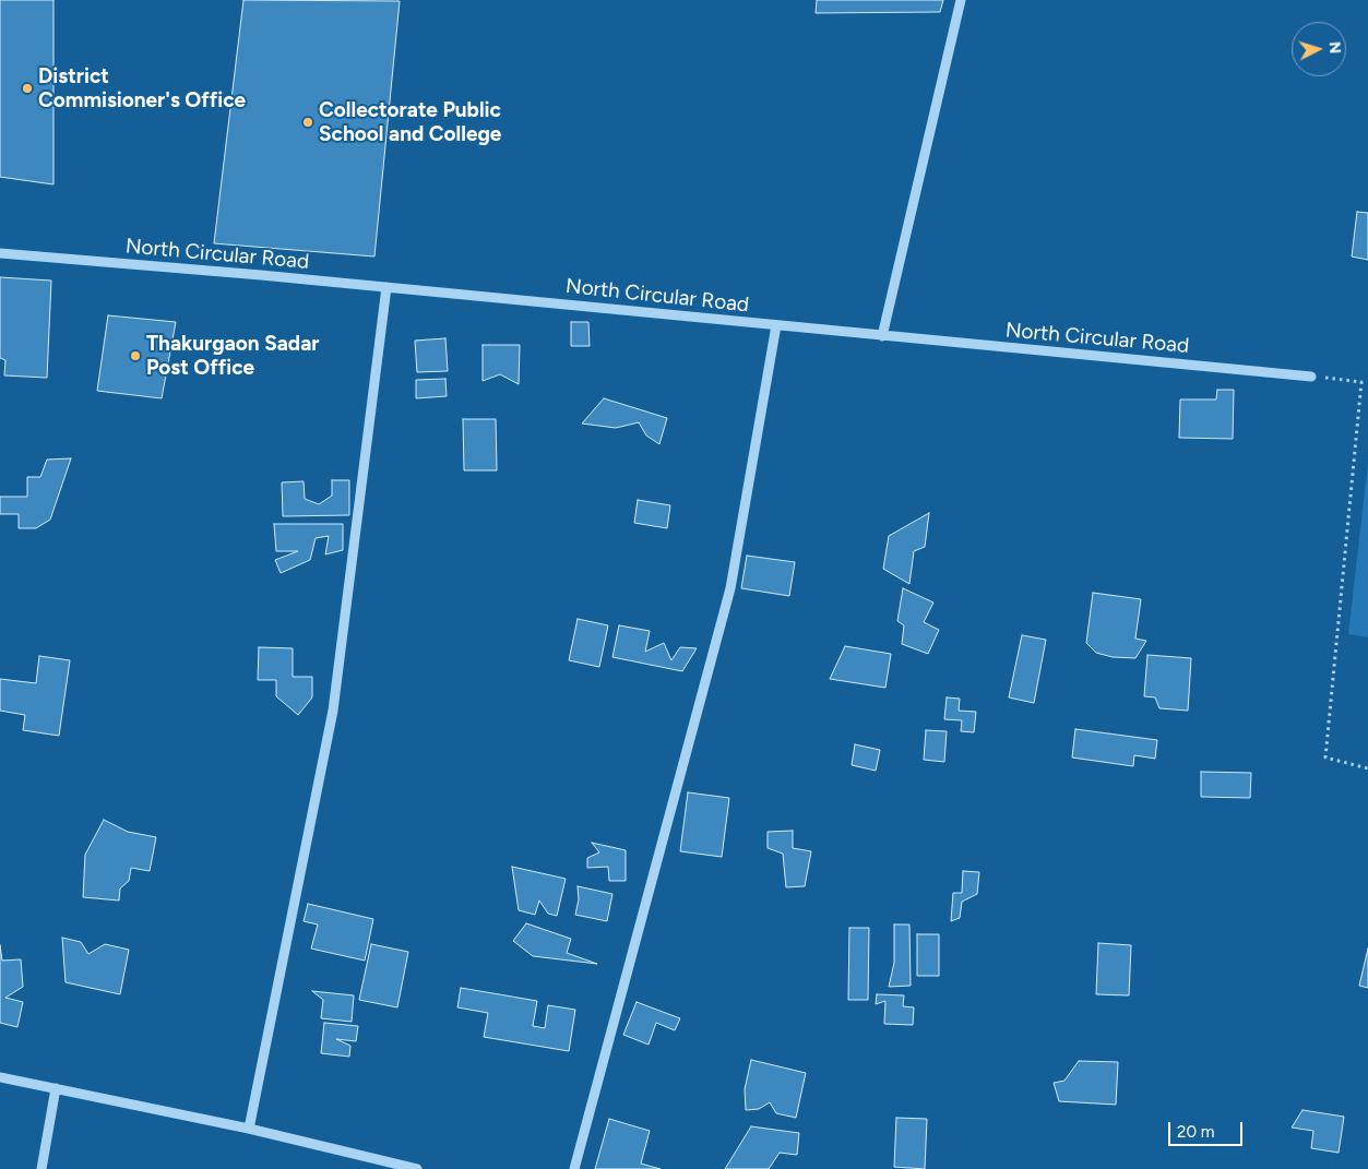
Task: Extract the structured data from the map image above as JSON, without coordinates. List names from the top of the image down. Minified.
{"streets":{"street":["North Circular Road"]},"places":["District Commisioner's Office","Collectorate Public School and College","Thakurgaon Sadar Post Office"],"scale_bar":"20 m","north":"right"}
